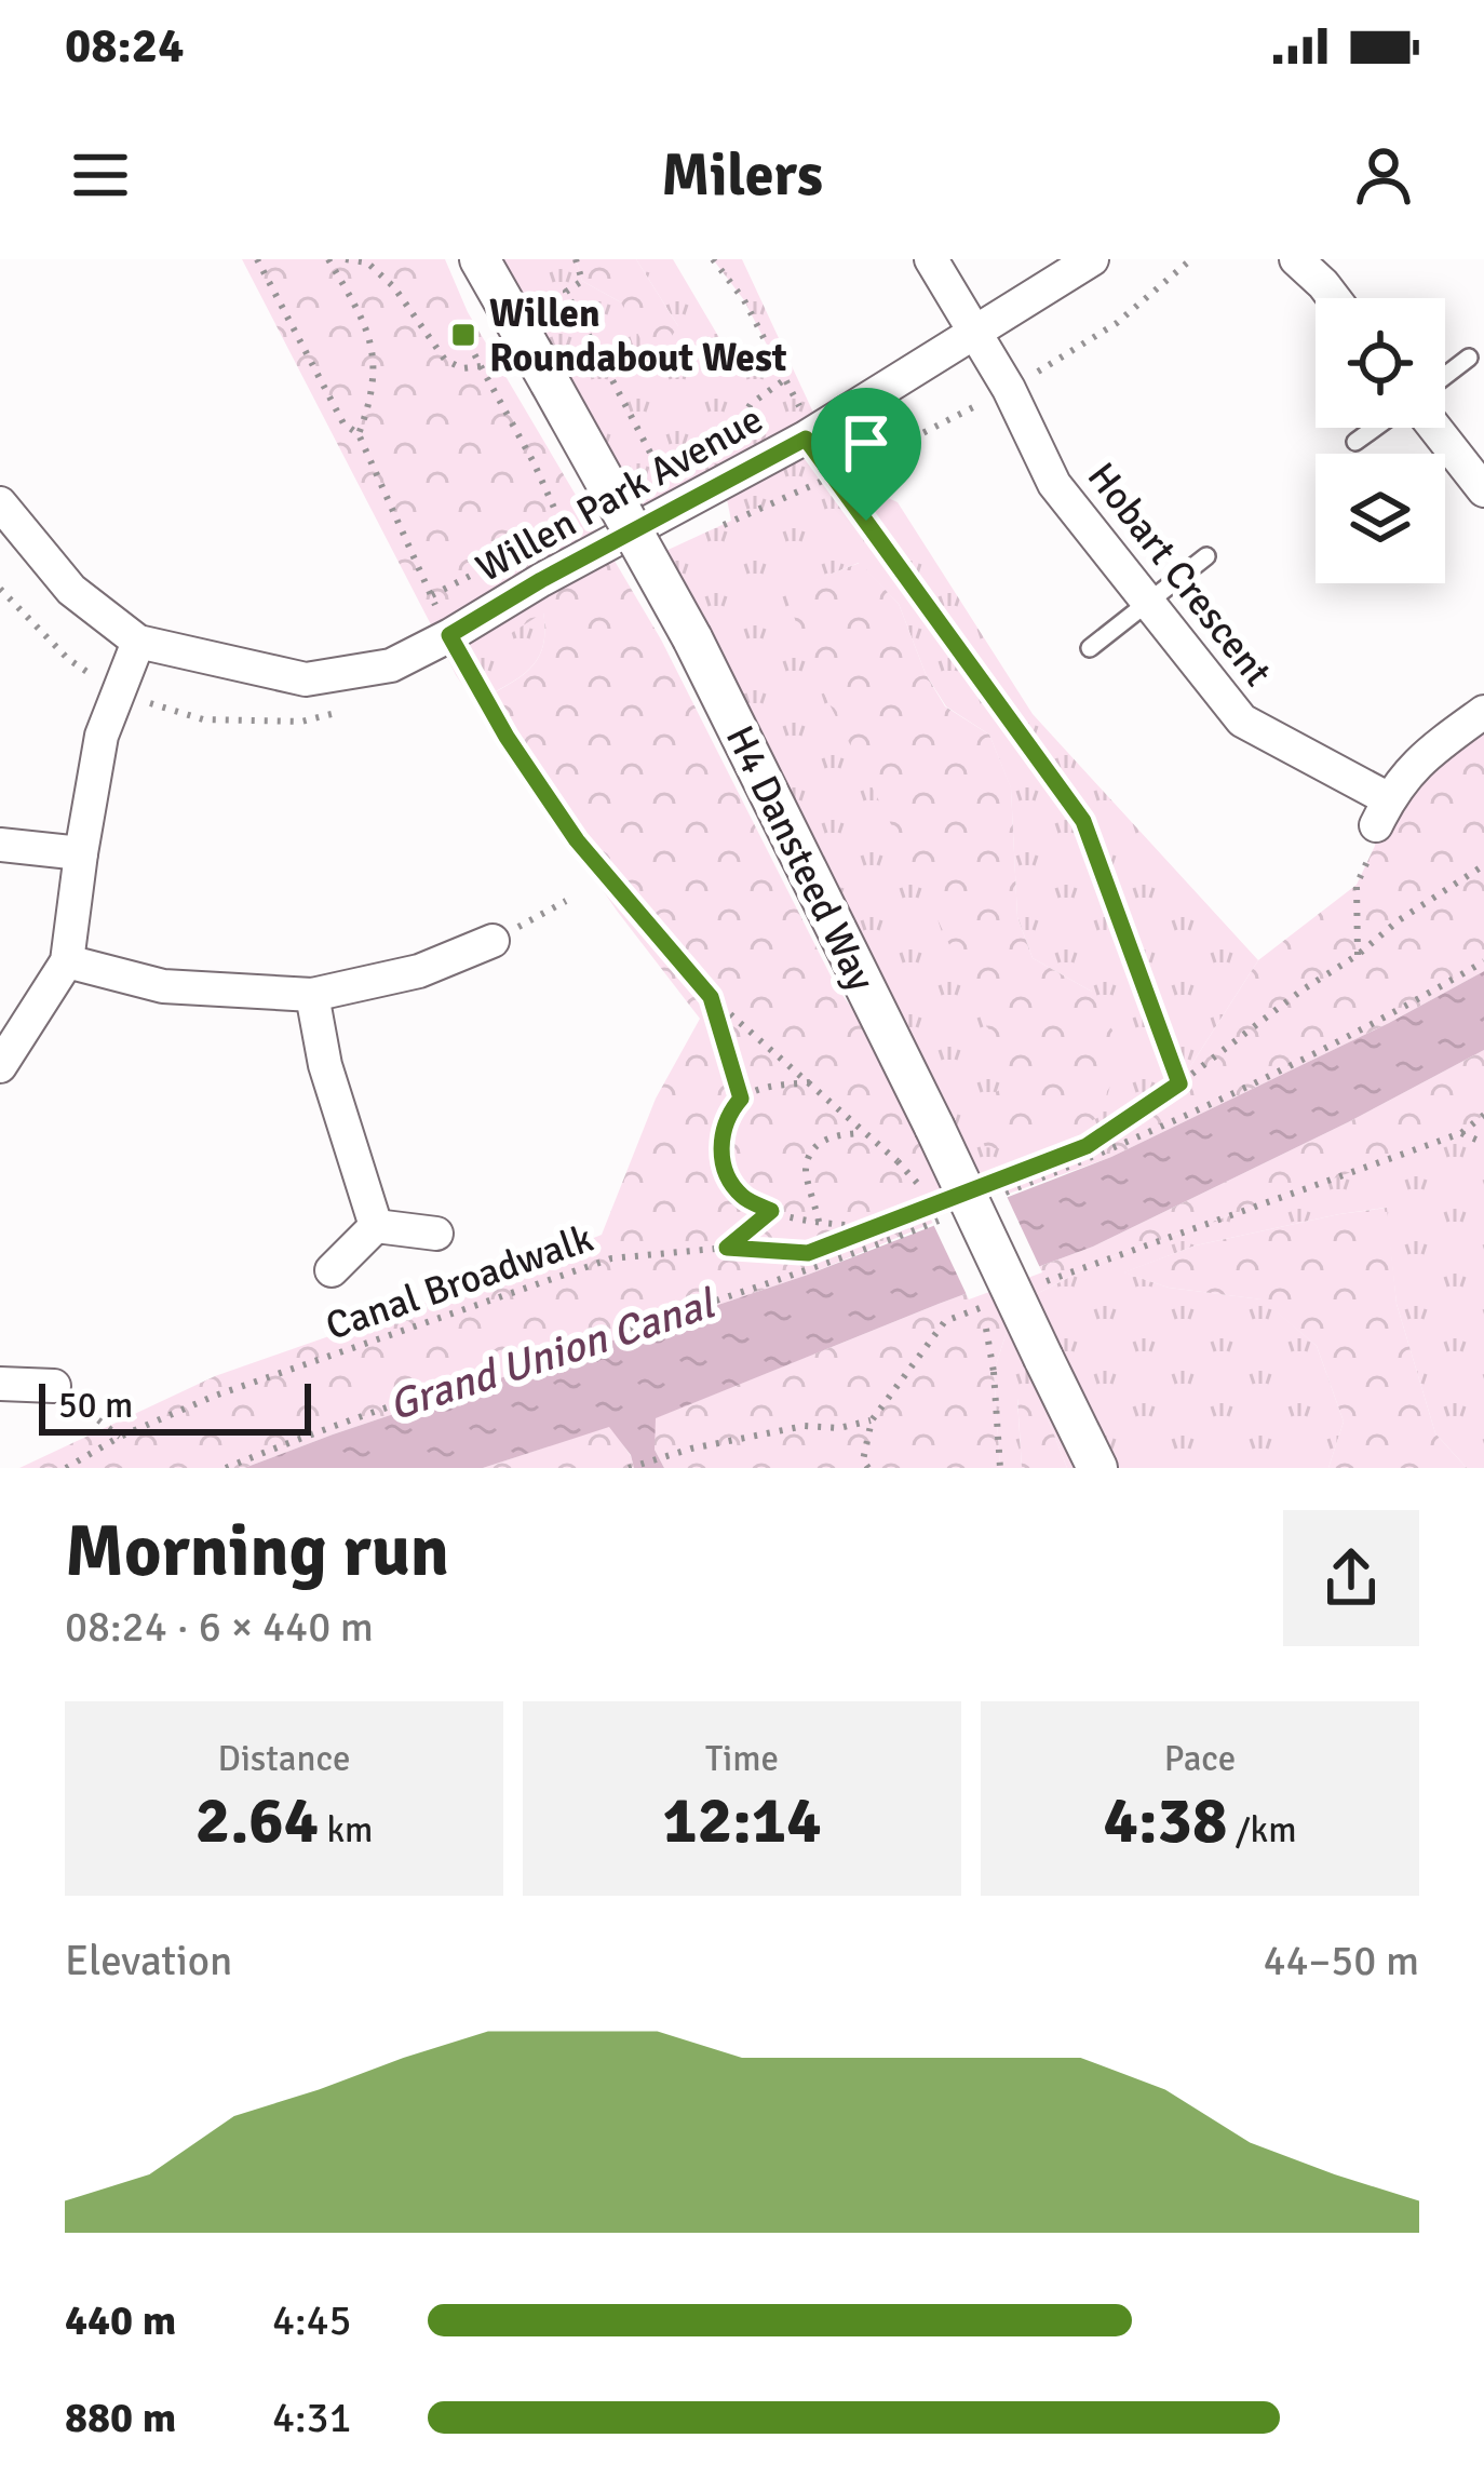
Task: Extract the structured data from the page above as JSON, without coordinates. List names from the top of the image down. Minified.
{"streets":{"street":["Willen Park Avenue","Hobart Crescent","H4 Dansteed Way"],"path":["Canal Broadwalk"]},"crossings":[["Willen Park Avenue","Hobart Crescent"]],"water":["Grand Union Canal"],"places":{"transit":["Willen Roundabout West"]},"scale_bar":"50 m","page":{"status":"08:24","header":"Milers","scale":"50 m","heading":["Morning run","08:24 · 6 × 440 m"],"stats":[["Distance","2.64 km"],["Time","12:14"],["Pace","4:38 /km"]],"chart":["Elevation","44–50 m"],"list":[{"name":"440 m","note":"4:45"},{"name":"880 m","note":"4:31"}]}}
